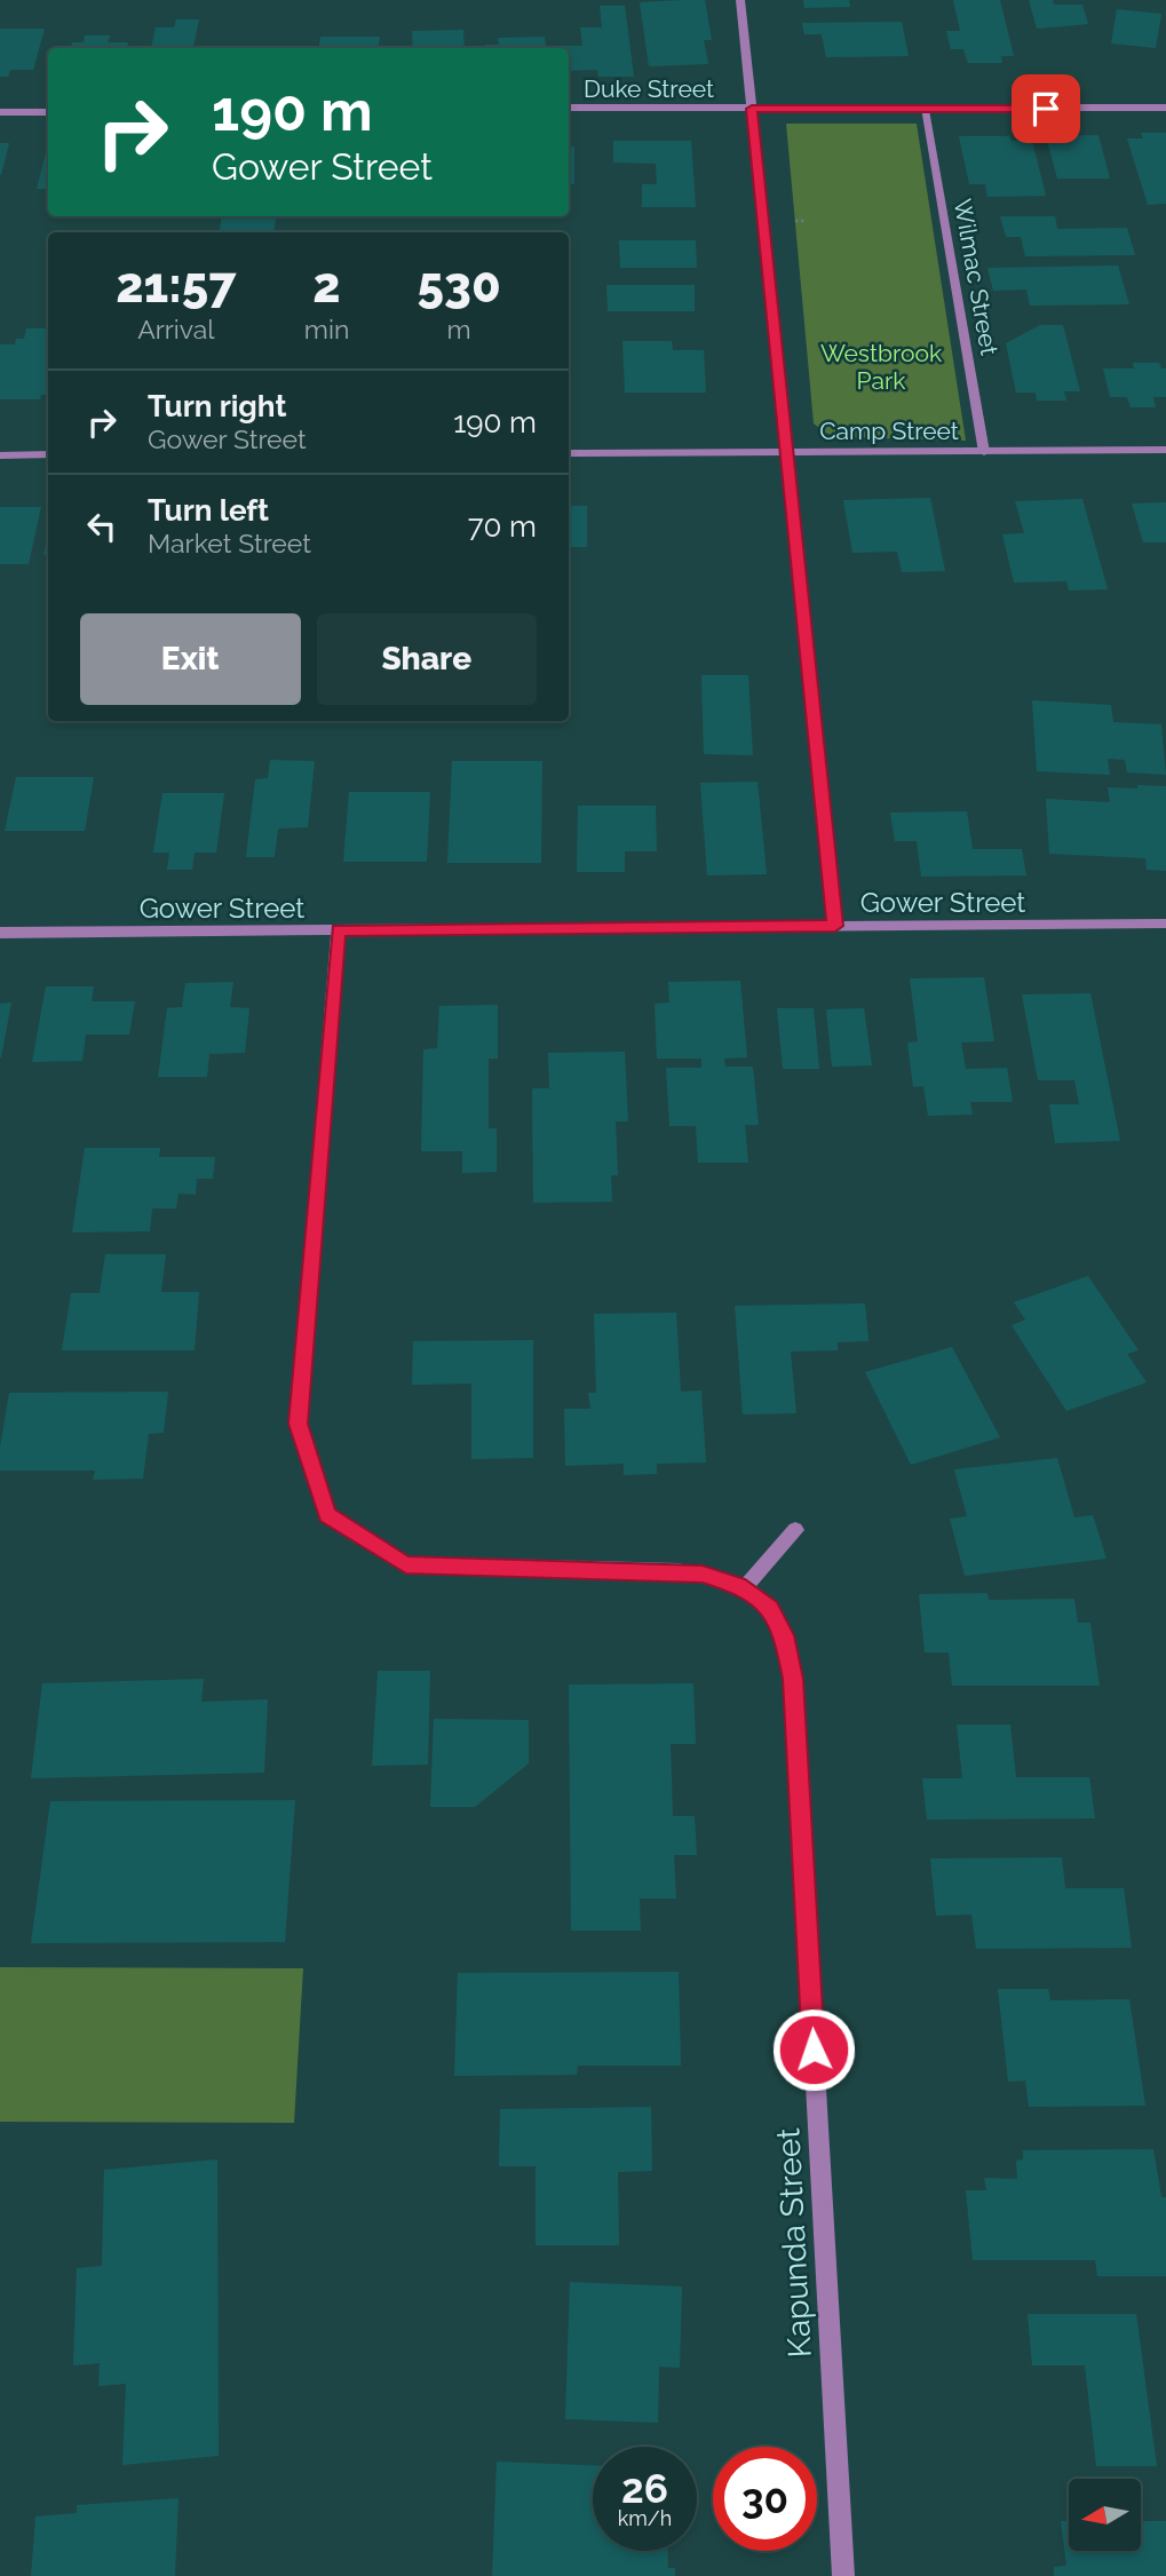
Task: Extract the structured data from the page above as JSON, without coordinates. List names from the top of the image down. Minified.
{"streets":{"street":["Duke Street","Wilmac Street","Camp Street","Gower Street","Kapunda Street"]},"crossings":[["Duke Street","Wilmac Street"],["Wilmac Street","Camp Street"],["Gower Street","Kapunda Street"]],"parks":["Westbrook Park"],"north":"left","page":{"turn":["190 m","Gower Street"],"eta":["21:57","Arrival","2","min","530","m"],"list":[{"name":"Turn right","note":"Gower Street","value":"190 m"},{"name":"Turn left","note":"Market Street","value":"70 m"}],"buttons":["Exit","Share"],"speed":"26 km/h","limit":"30"}}
